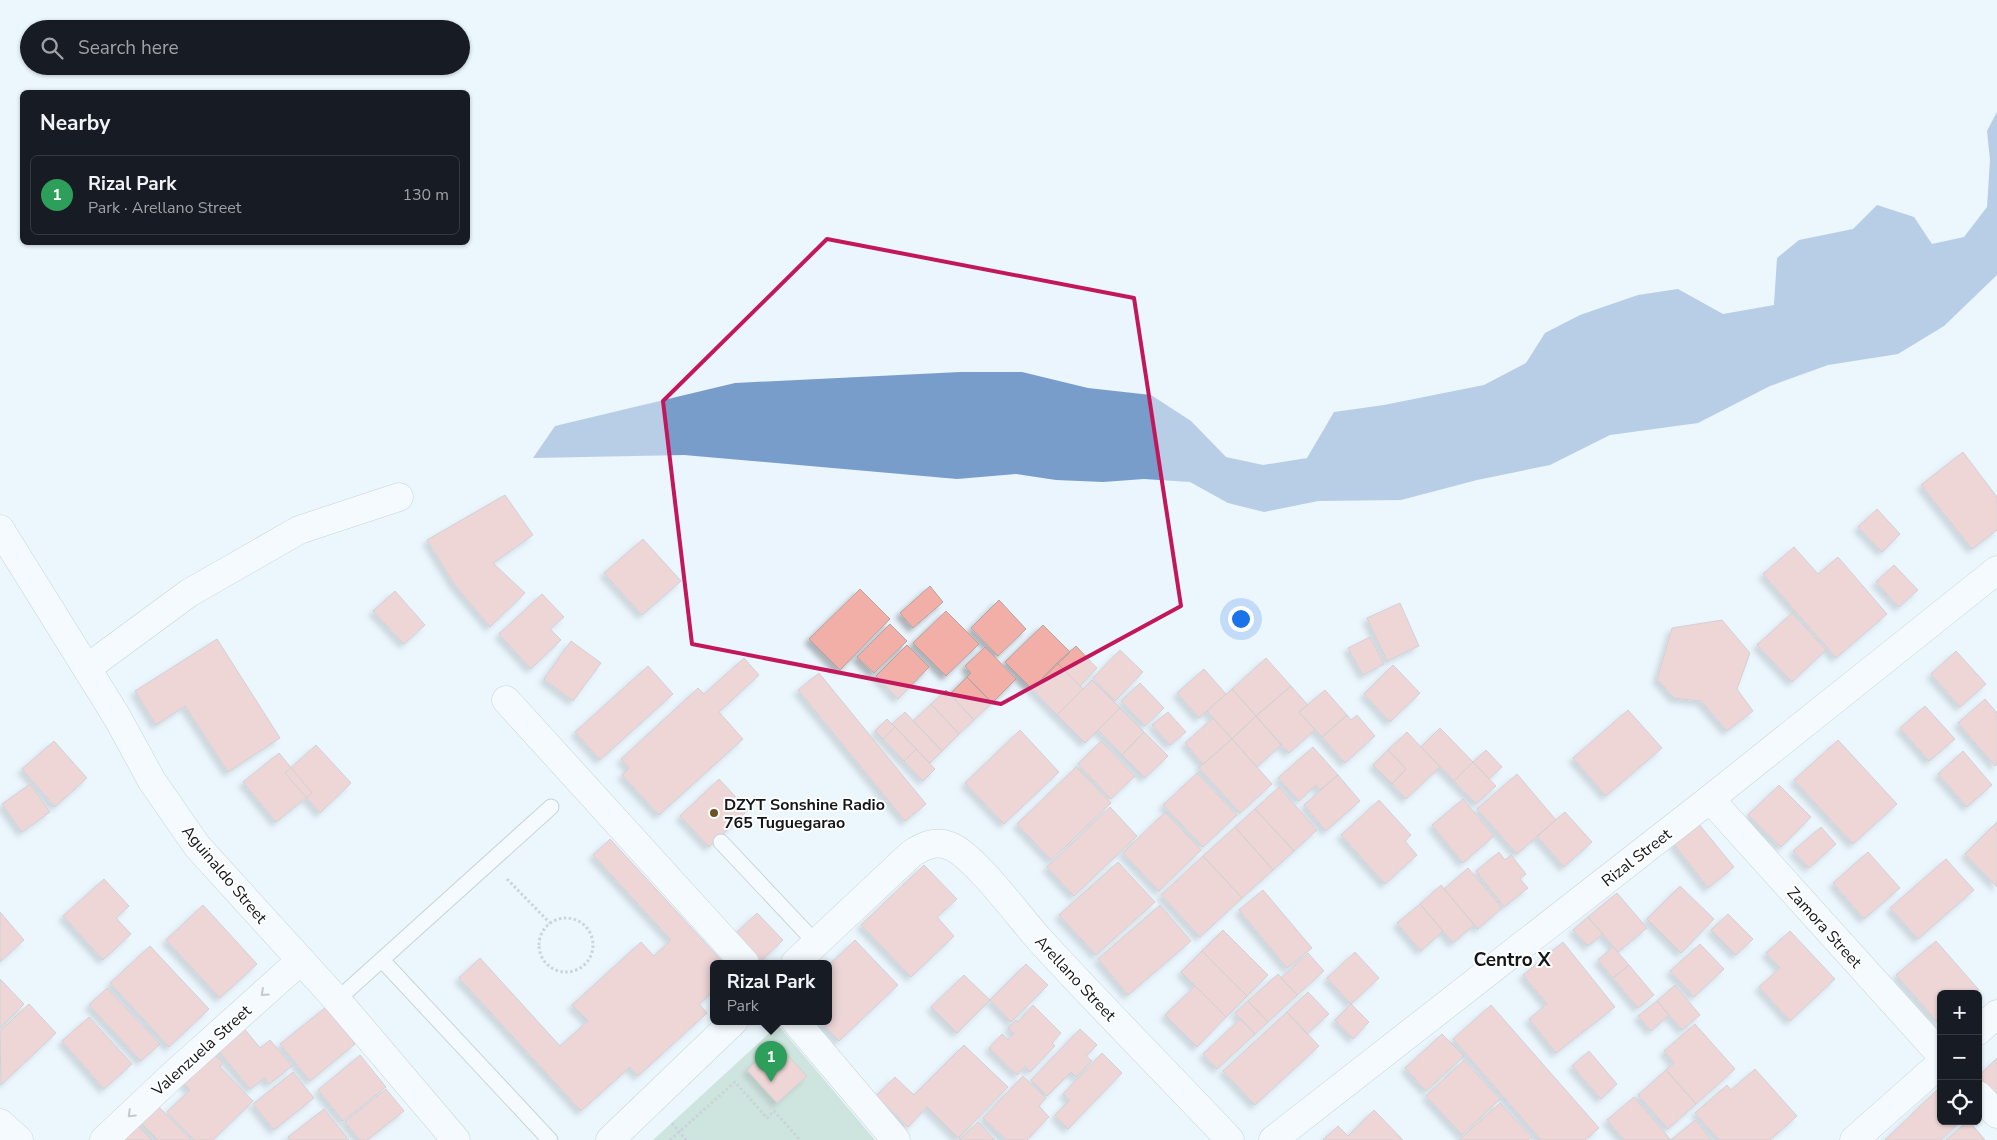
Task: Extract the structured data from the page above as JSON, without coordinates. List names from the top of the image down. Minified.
{"streets":{"street":["Rizal Street","Aguinaldo Street","Zamora Street","Arellano Street","Valenzuela Street"]},"crossings":[["Rizal Street","Zamora Street"],["Aguinaldo Street","Valenzuela Street"]],"one_way":["Valenzuela Street"],"districts":["Centro X"],"places":["DZYT Sonshine Radio 765 Tuguegarao"],"page":{"search":"Search here","heading":"Nearby","list":[{"mark":"1","name":"Rizal Park","note":"Park · Arellano Street","value":"130 m"}],"popup":["Rizal Park","Park"],"map_buttons":["+","−"],"pins":"1"}}
